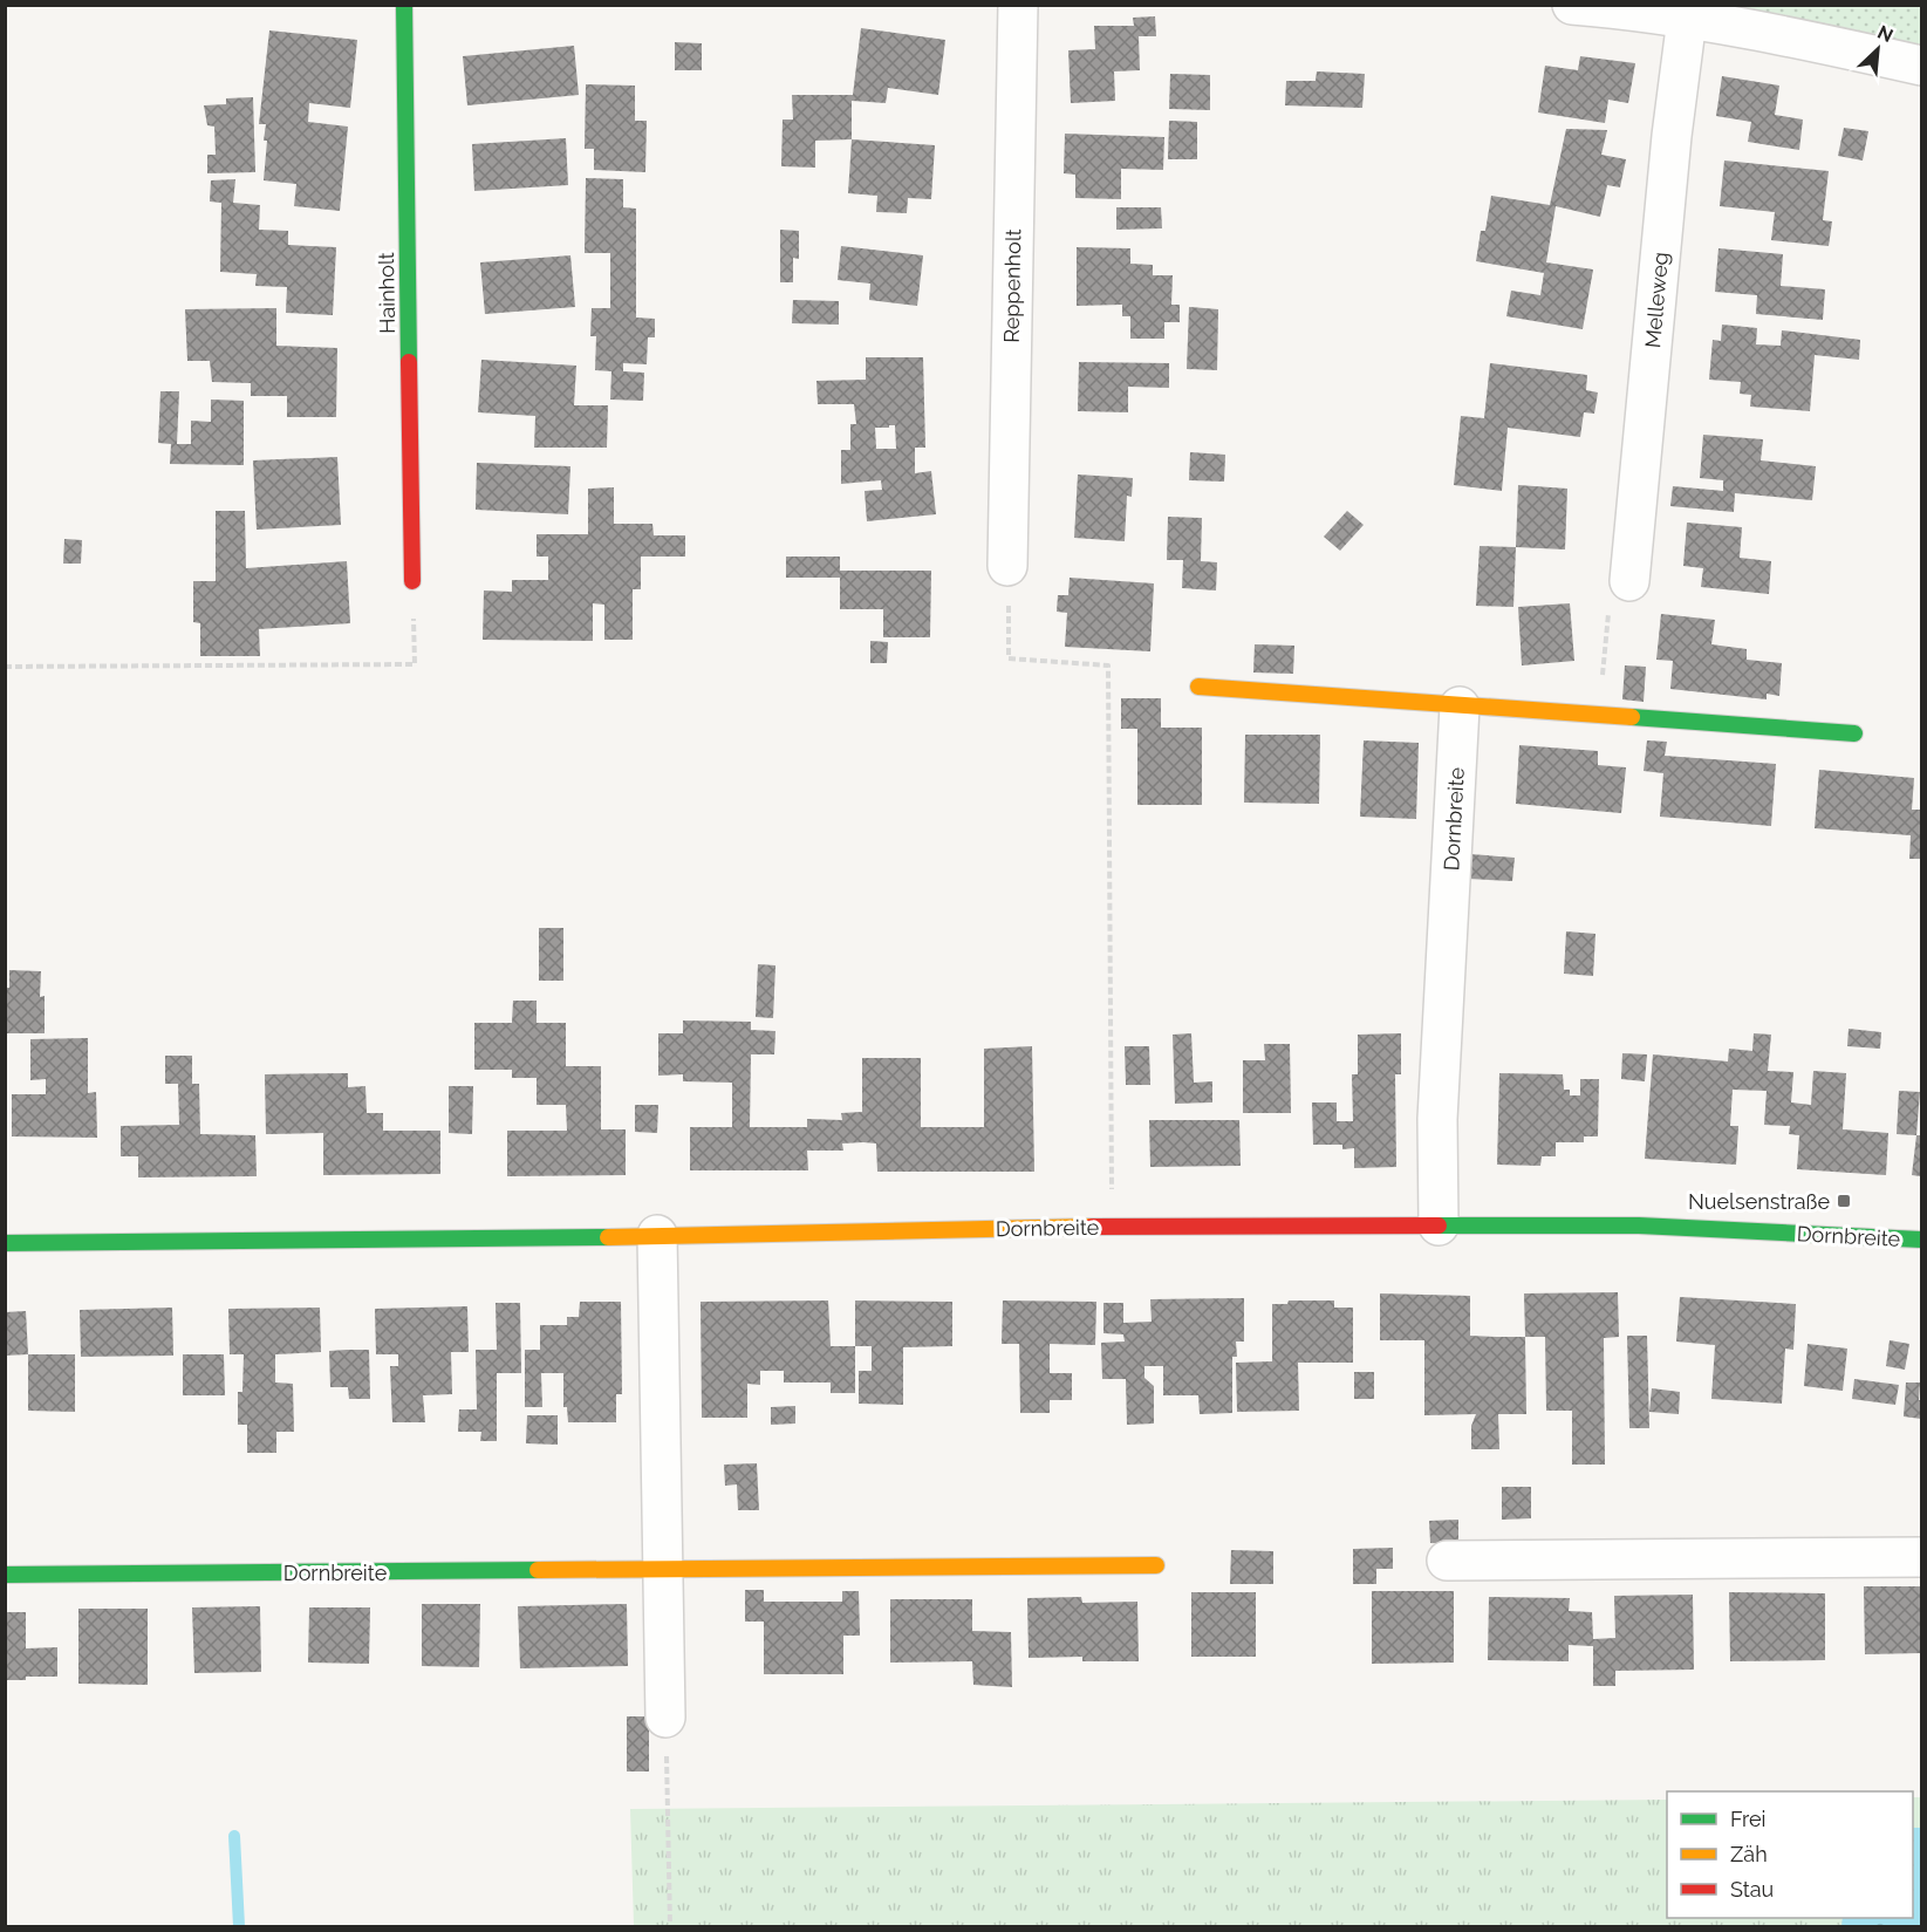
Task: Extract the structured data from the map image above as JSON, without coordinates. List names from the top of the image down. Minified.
{"streets":{"street":["Reppenholt","Hainholt","Melleweg","Dornbreite"]},"places":{"transit":["Nuelsenstraße"]},"legend":["Frei","Zäh","Stau"],"north":"top right"}
